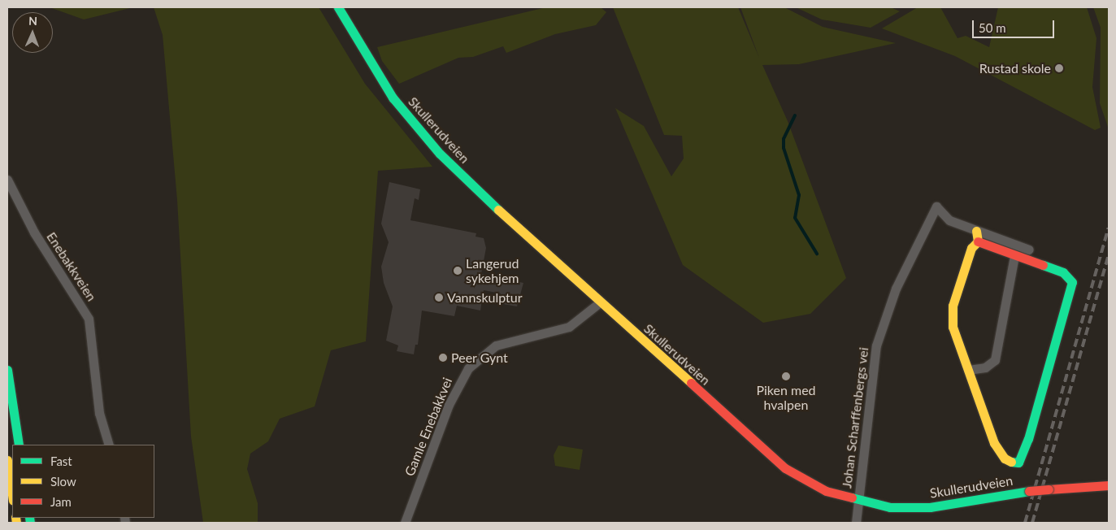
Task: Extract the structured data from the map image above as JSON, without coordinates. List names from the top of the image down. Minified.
{"streets":{"main road":["Skullerudveien"],"street":["Enebakkveien","Johan Scharffenbergs vei","Gamle Enebakkvei"]},"crossings":[["Skullerudveien","Johan Scharffenbergs vei"],["Skullerudveien","Gamle Enebakkvei"]],"places":["Rustad skole","Langerud sykehjem","Vannskulptur","Peer Gynt","Piken med hvalpen"],"legend":["Fast","Slow","Jam"],"scale_bar":"50 m","north":"top"}
